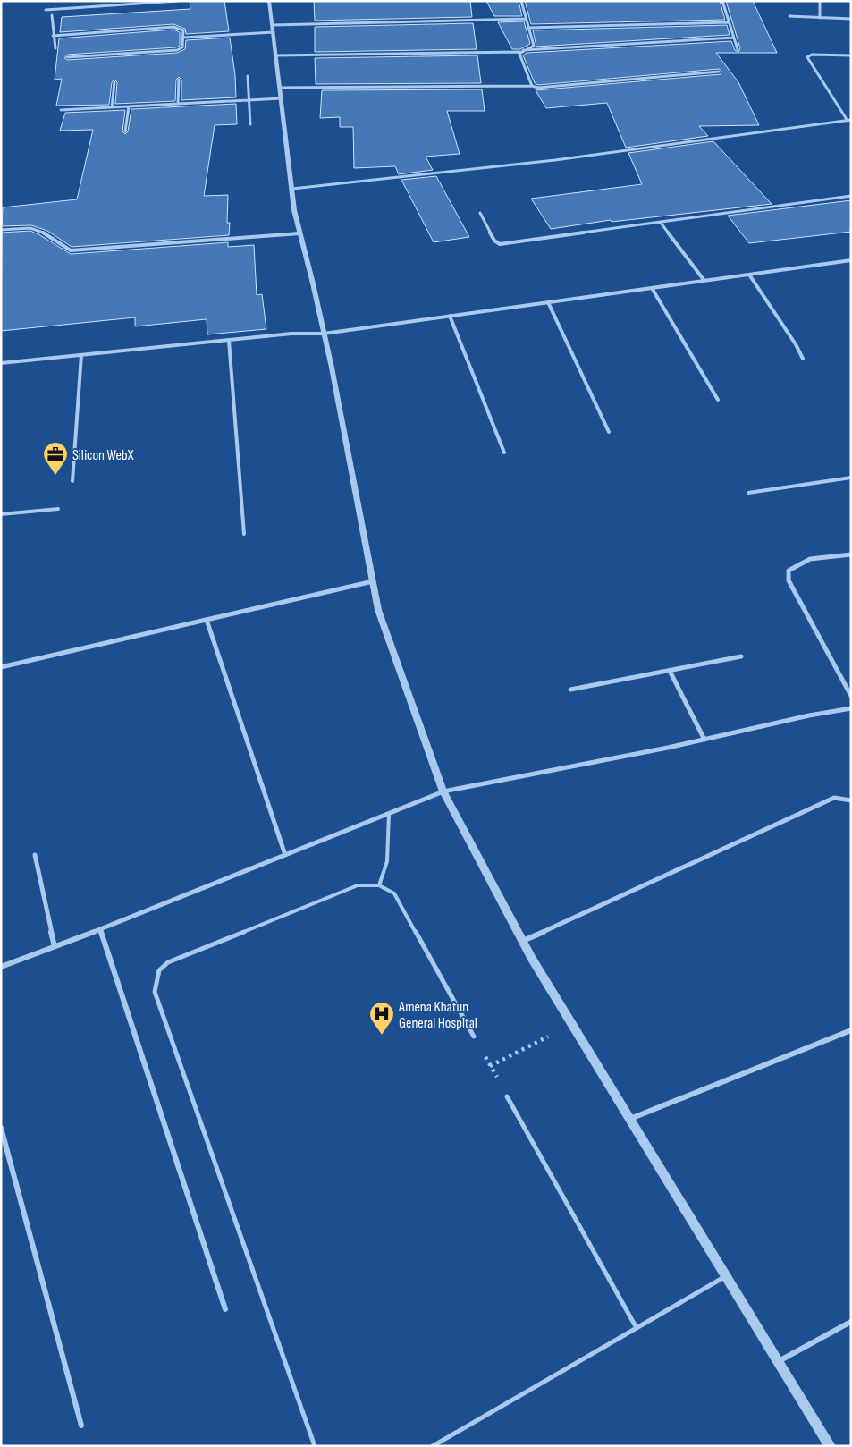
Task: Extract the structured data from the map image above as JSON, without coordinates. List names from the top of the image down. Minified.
{"places":{"office":["Silicon WebX"],"hospital":["Amena Khatun General Hospital"]}}
